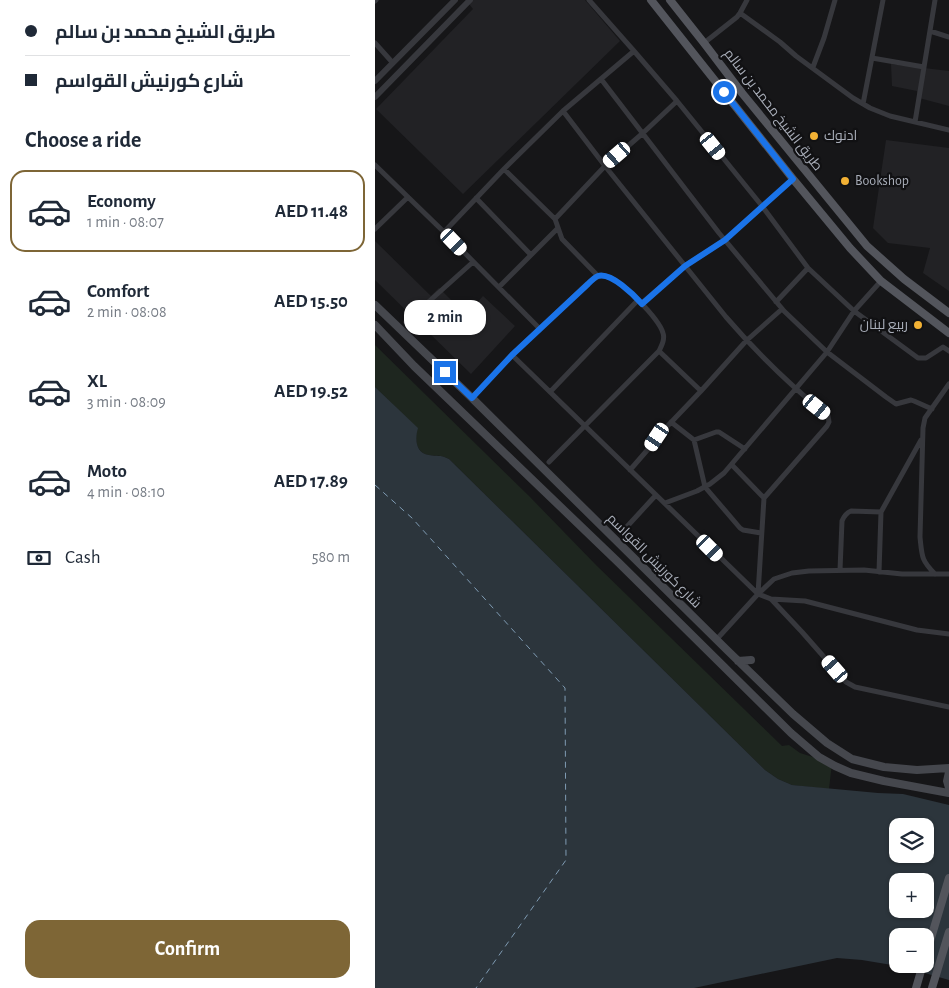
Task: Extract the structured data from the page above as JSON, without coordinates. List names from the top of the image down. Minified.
{"streets":{"main road":["طريق الشيخ محمد بن سالم","شارع كورنيش القواسم"]},"places":["ادنوك","Bookshop","ربيع لبنان"],"page":{"banner":["طريق الشيخ محمد بن سالم","شارع كورنيش القواسم"],"heading":"Choose a ride","list":[{"name":"Economy","note":"1 min · 08:07","value":"AED 11.48"},{"name":"Comfort","note":"2 min · 08:08","value":"AED 15.50"},{"name":"XL","note":"3 min · 08:09","value":"AED 19.52"},{"name":"Moto","note":"4 min · 08:10","value":"AED 17.89"}],"bubble":"2 min","pay":["Cash","580 m"],"map_buttons":["+","−"],"buttons":"Confirm"}}
